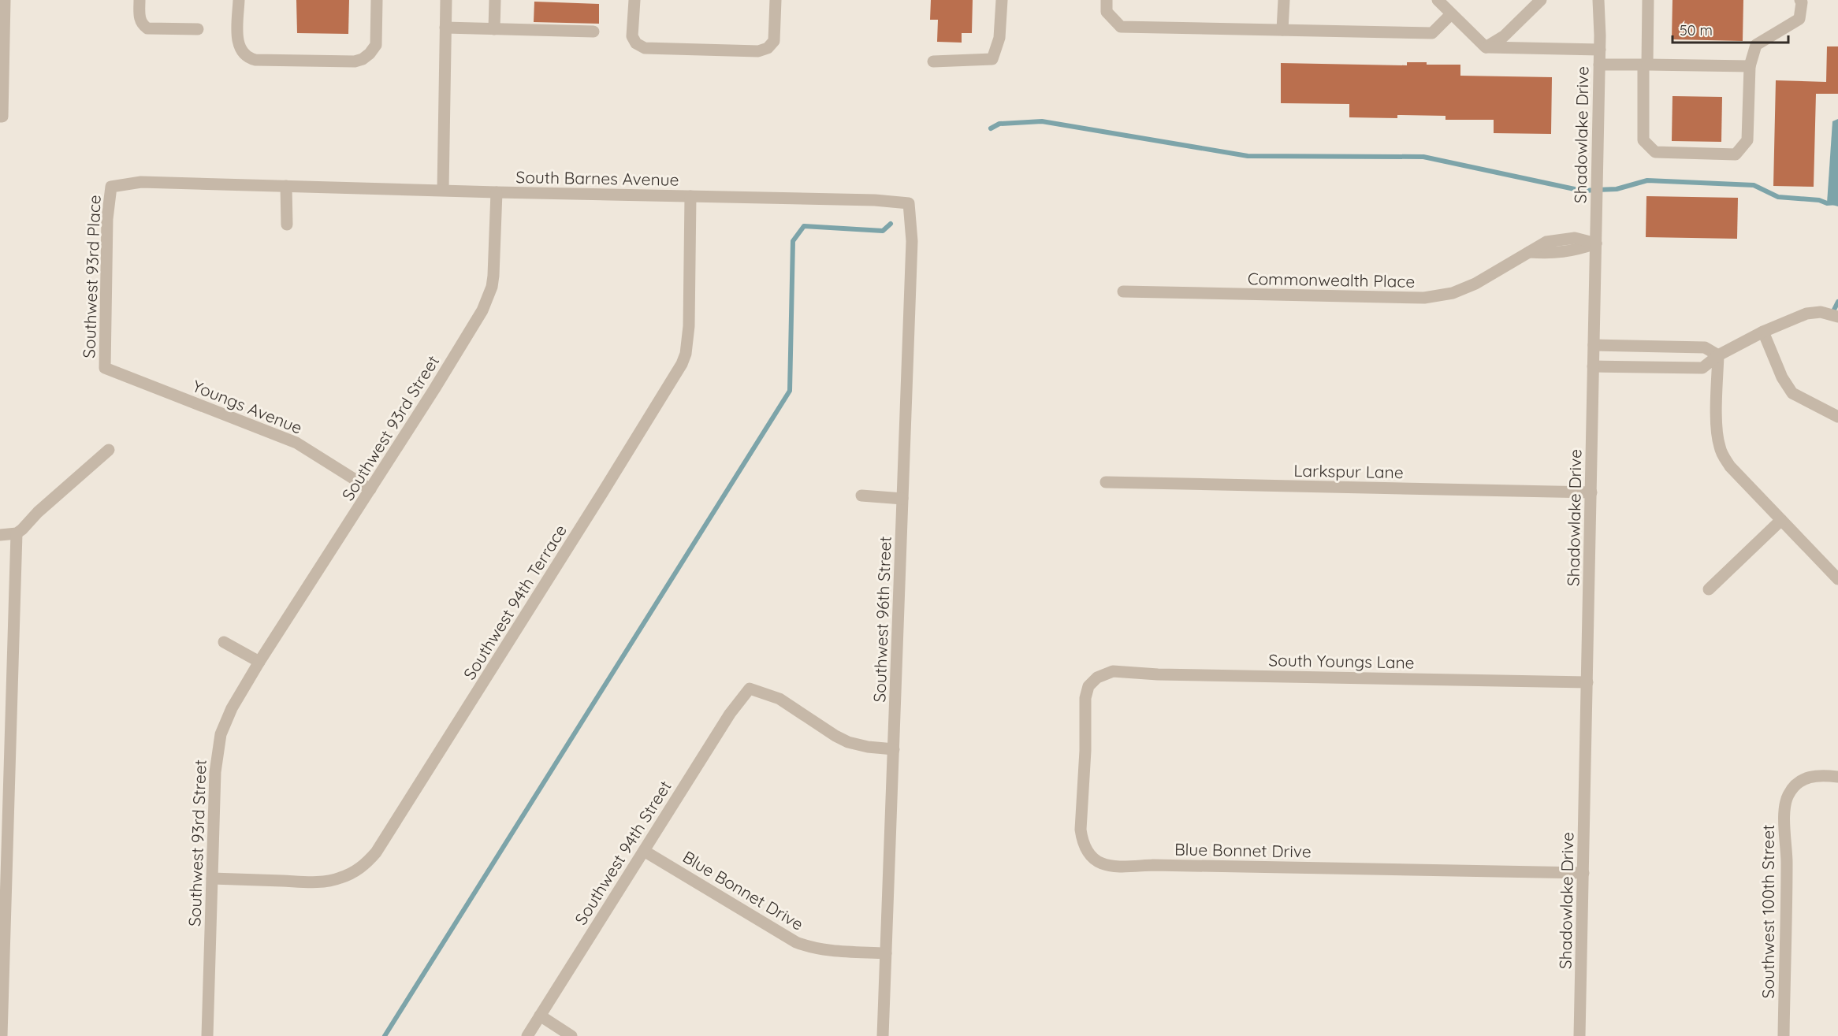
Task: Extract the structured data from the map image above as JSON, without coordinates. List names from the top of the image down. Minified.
{"streets":{"street":["Shadowlake Drive","South Barnes Avenue","Southwest 93rd Place","Commonwealth Place","Youngs Avenue","Southwest 93rd Street","Larkspur Lane","Southwest 94th Terrace","Southwest 96th Street","South Youngs Lane","Blue Bonnet Drive","Southwest 94th Street","Southwest 100th Street"]},"crossings":[["Shadowlake Drive","Commonwealth Place"],["Shadowlake Drive","Larkspur Lane"],["Shadowlake Drive","South Youngs Lane"],["Shadowlake Drive","Blue Bonnet Drive"],["South Barnes Avenue","Southwest 93rd Place"],["South Barnes Avenue","Southwest 93rd Street"],["South Barnes Avenue","Southwest 94th Terrace"],["South Barnes Avenue","Southwest 96th Street"],["Southwest 93rd Place","Youngs Avenue"],["Youngs Avenue","Southwest 93rd Street"],["Southwest 93rd Street","Southwest 94th Terrace"],["Southwest 96th Street","Blue Bonnet Drive"],["Southwest 96th Street","Southwest 94th Street"],["South Youngs Lane","Blue Bonnet Drive"],["Blue Bonnet Drive","Southwest 94th Street"]],"scale_bar":"50 m"}
